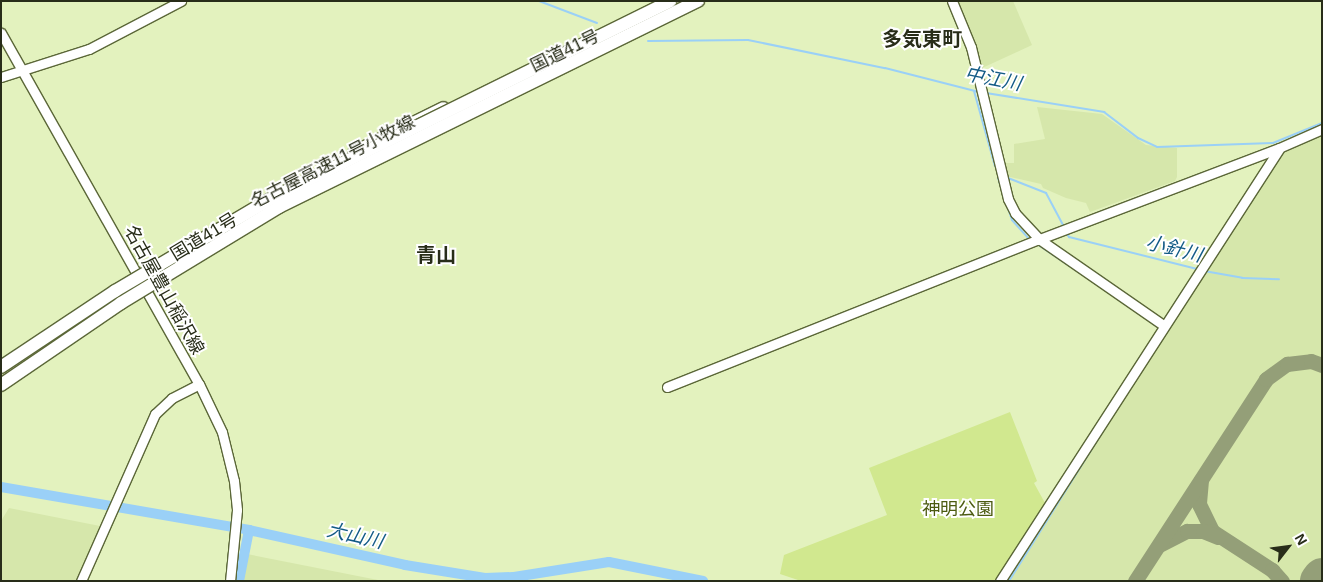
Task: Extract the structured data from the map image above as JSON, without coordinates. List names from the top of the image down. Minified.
{"streets":{"highway":["国道41号","名古屋高速11号小牧線"],"street":["名古屋豊山稲沢線"]},"crossings":[["国道41号","名古屋高速11号小牧線"],["国道41号","名古屋豊山稲沢線"]],"districts":["多気東町","青山"],"water":["中江川","小針川","大山川"],"parks":["神明公園"],"north":"top right"}
